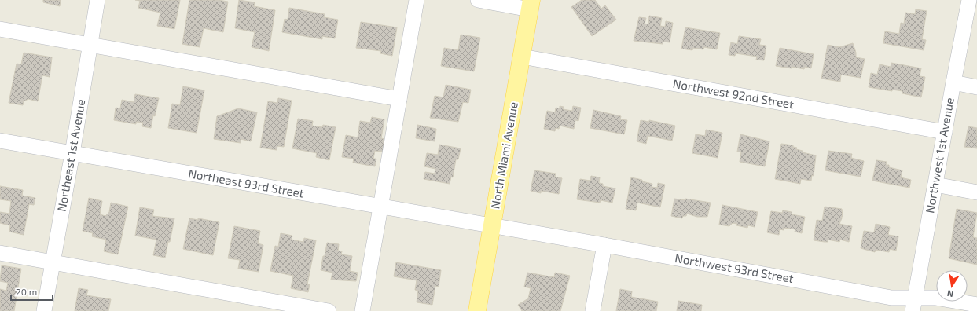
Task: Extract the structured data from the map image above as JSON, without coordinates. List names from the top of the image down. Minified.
{"streets":{"main road":["North Miami Avenue"],"street":["Northwest 92nd Street","Northeast 1st Avenue","Northwest 1st Avenue","Northeast 93rd Street","Northwest 93rd Street"]},"crossings":[["Northwest 92nd Street","North Miami Avenue"],["Northwest 92nd Street","Northwest 1st Avenue"],["Northeast 1st Avenue","Northeast 93rd Street"],["North Miami Avenue","Northeast 93rd Street"],["North Miami Avenue","Northwest 93rd Street"],["Northwest 1st Avenue","Northwest 93rd Street"],["Northeast 93rd Street","Northwest 93rd Street"]],"scale_bar":"20 m","north":"bottom"}
